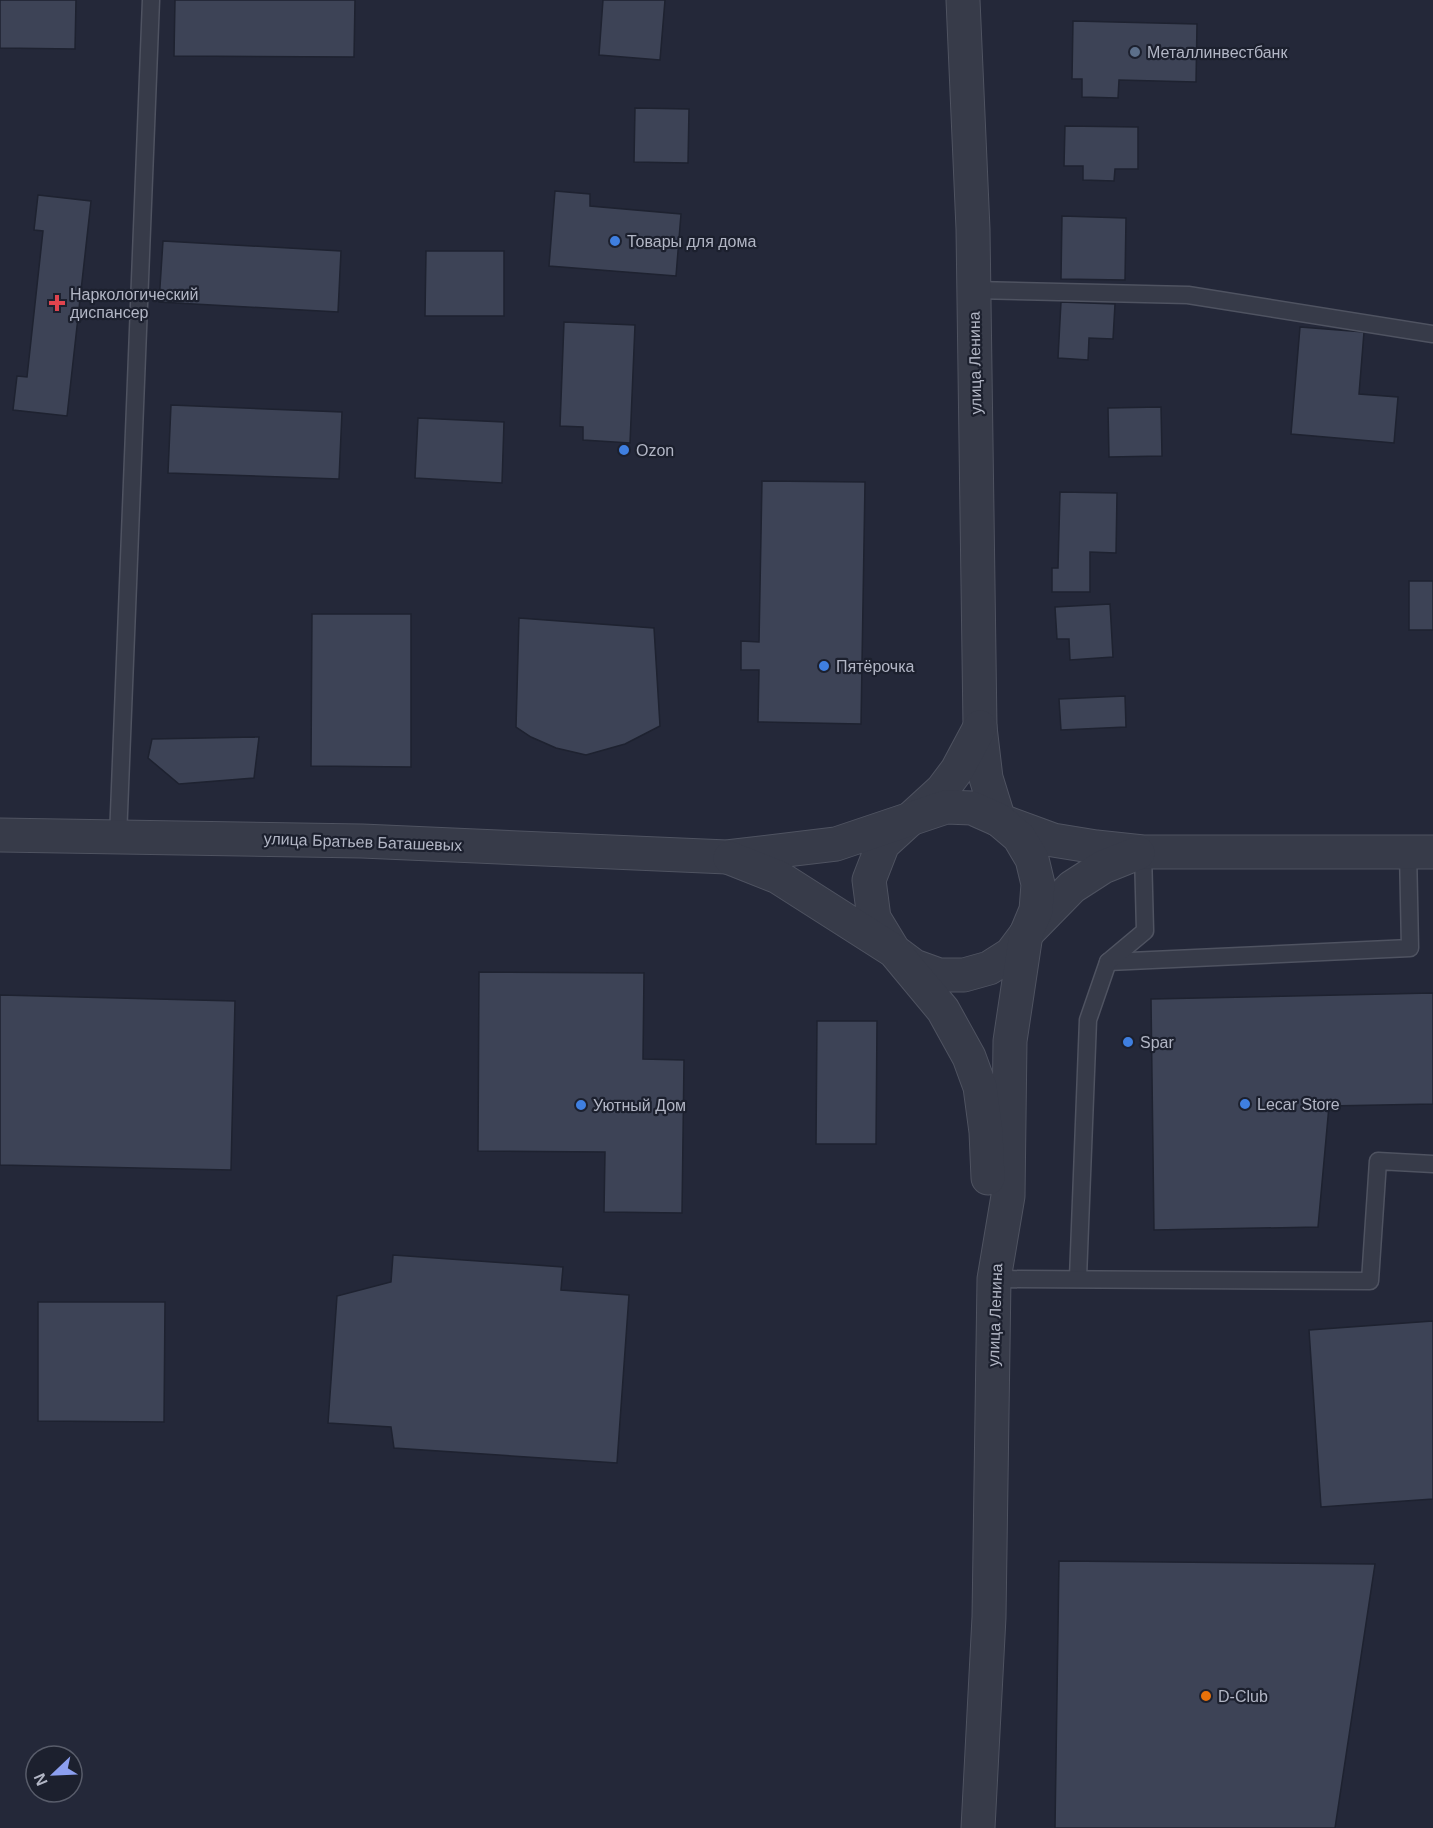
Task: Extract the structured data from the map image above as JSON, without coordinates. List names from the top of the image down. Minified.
{"streets":{"street":["улица Ленина","улица Братьев Баташевых"]},"crossings":[["улица Ленина","улица Братьев Баташевых"]],"places":{"other":["Металлинвестбанк","Товары для дома","Ozon","Пятёрочка","Spar","Lecar Store","Уютный Дом","D-Club"],"health":["Наркологический диспансер"]},"north":"bottom left"}
